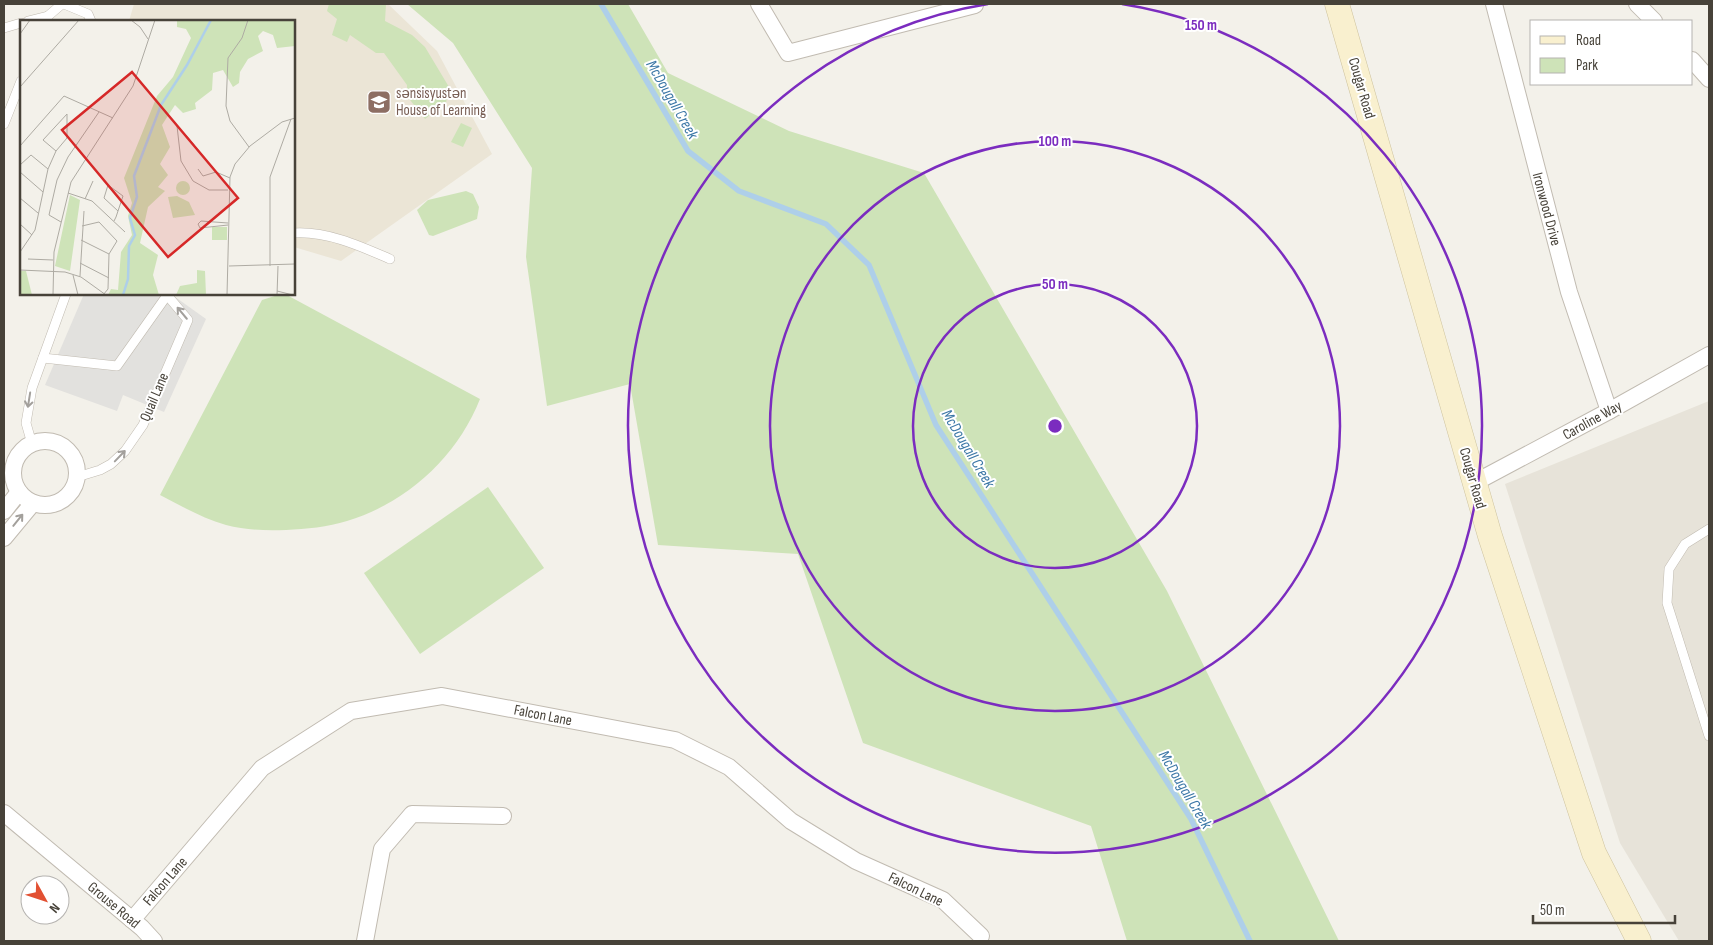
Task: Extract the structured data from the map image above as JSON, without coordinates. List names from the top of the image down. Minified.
{"streets":{"street":["Cougar Road","Ironwood Drive","Caroline Way","Falcon Lane","Grouse Road"],"lane":["Quail Lane"]},"crossings":[["Cougar Road","Caroline Way"],["Ironwood Drive","Caroline Way"],["Falcon Lane","Grouse Road"]],"one_way":["Quail Lane"],"water":["McDougall Creek"],"places":{"school or university":["sənsisyustən House of Learning"]},"legend":["Road","Park"],"scale_bar":"50 m","north":"bottom right","rings":["150 m","100 m","50 m"]}
